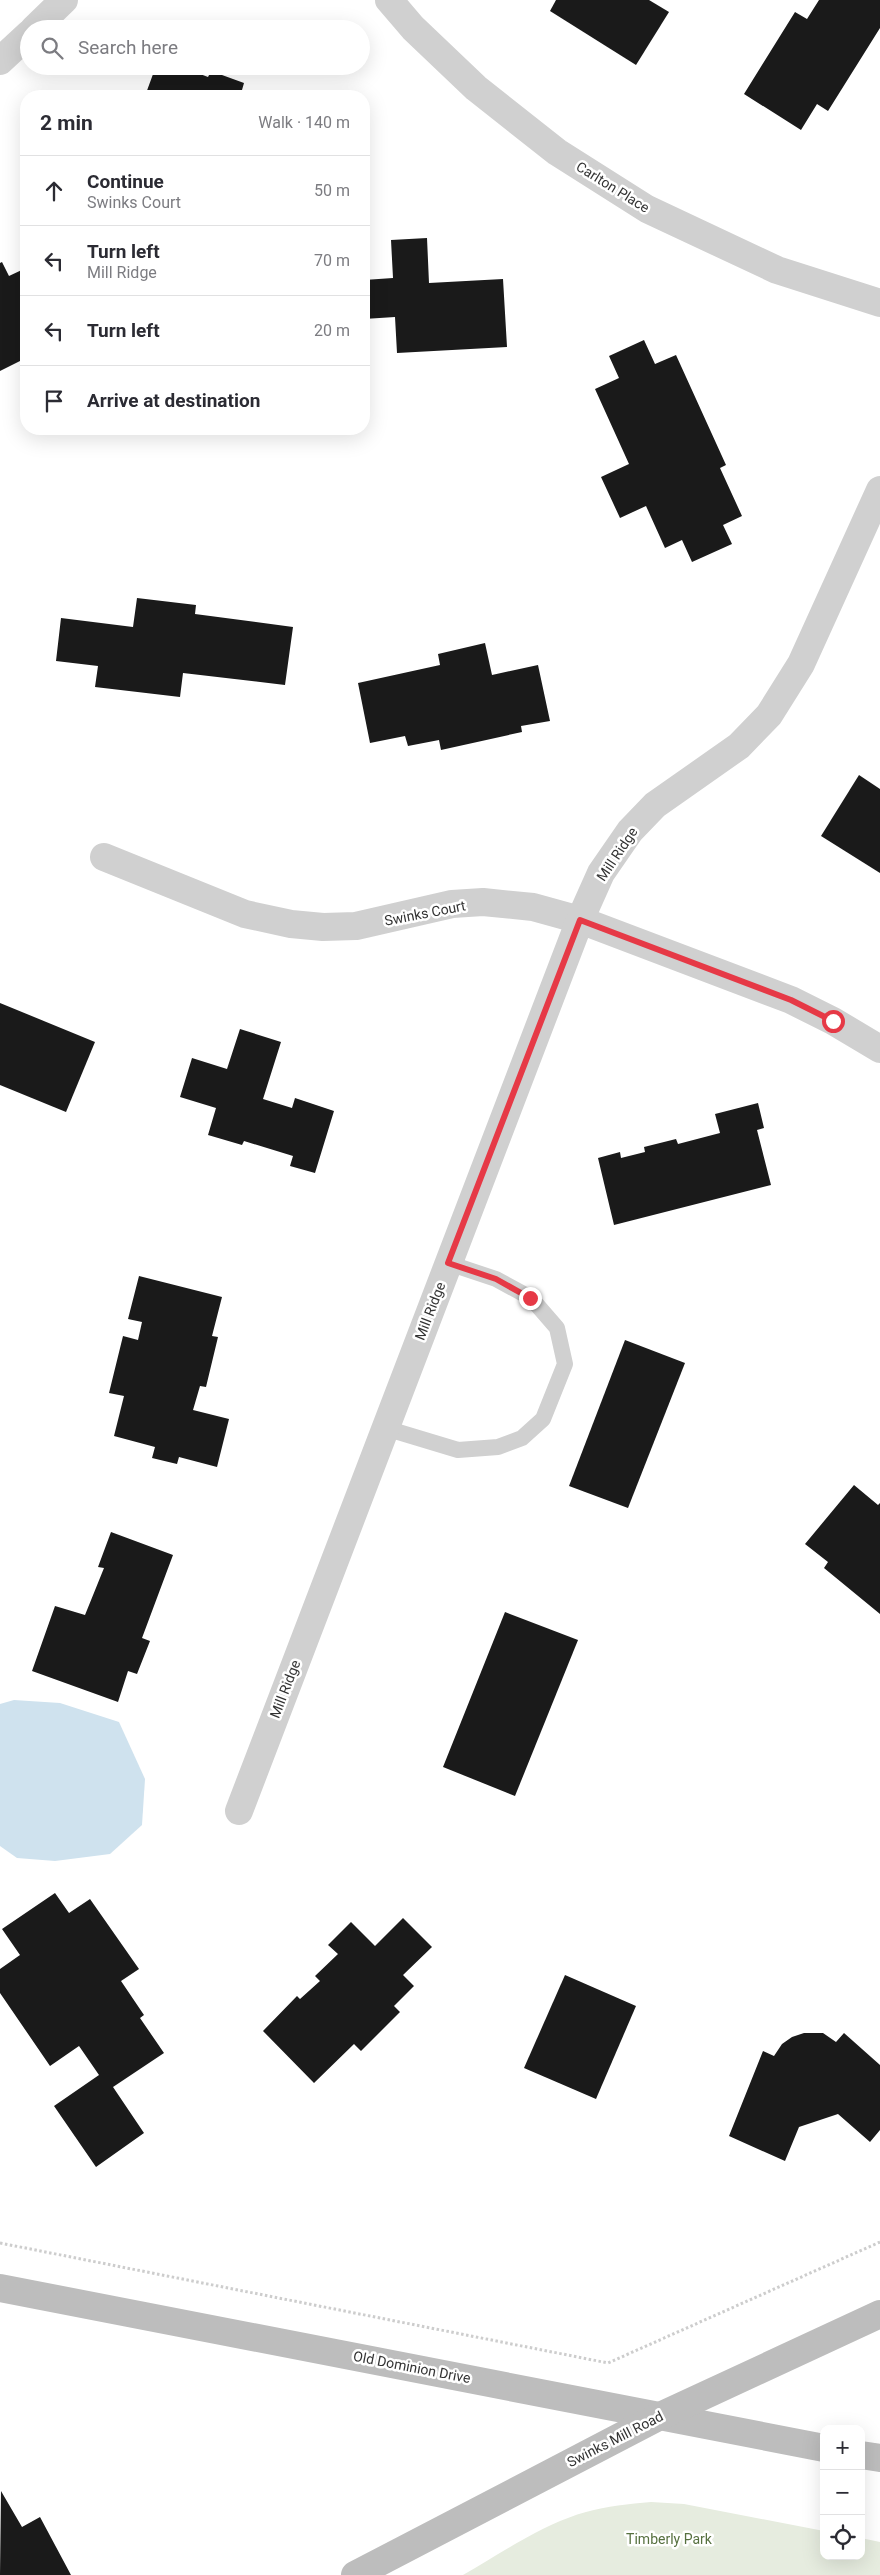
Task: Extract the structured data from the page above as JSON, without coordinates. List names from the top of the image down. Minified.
{"streets":{"main road":["Old Dominion Drive","Swinks Mill Road"],"street":["Carlton Place","Mill Ridge","Swinks Court"]},"crossings":[["Mill Ridge","Swinks Court"],["Old Dominion Drive","Swinks Mill Road"]],"parks":["Timberly Park"],"page":{"search":"Search here","heading":["2 min","Walk · 140 m"],"list":[["Continue","Swinks Court","50 m"],["Turn left","Mill Ridge","70 m"],["Turn left","20 m"],"Arrive at destination"],"map_buttons":["+","−"]}}
